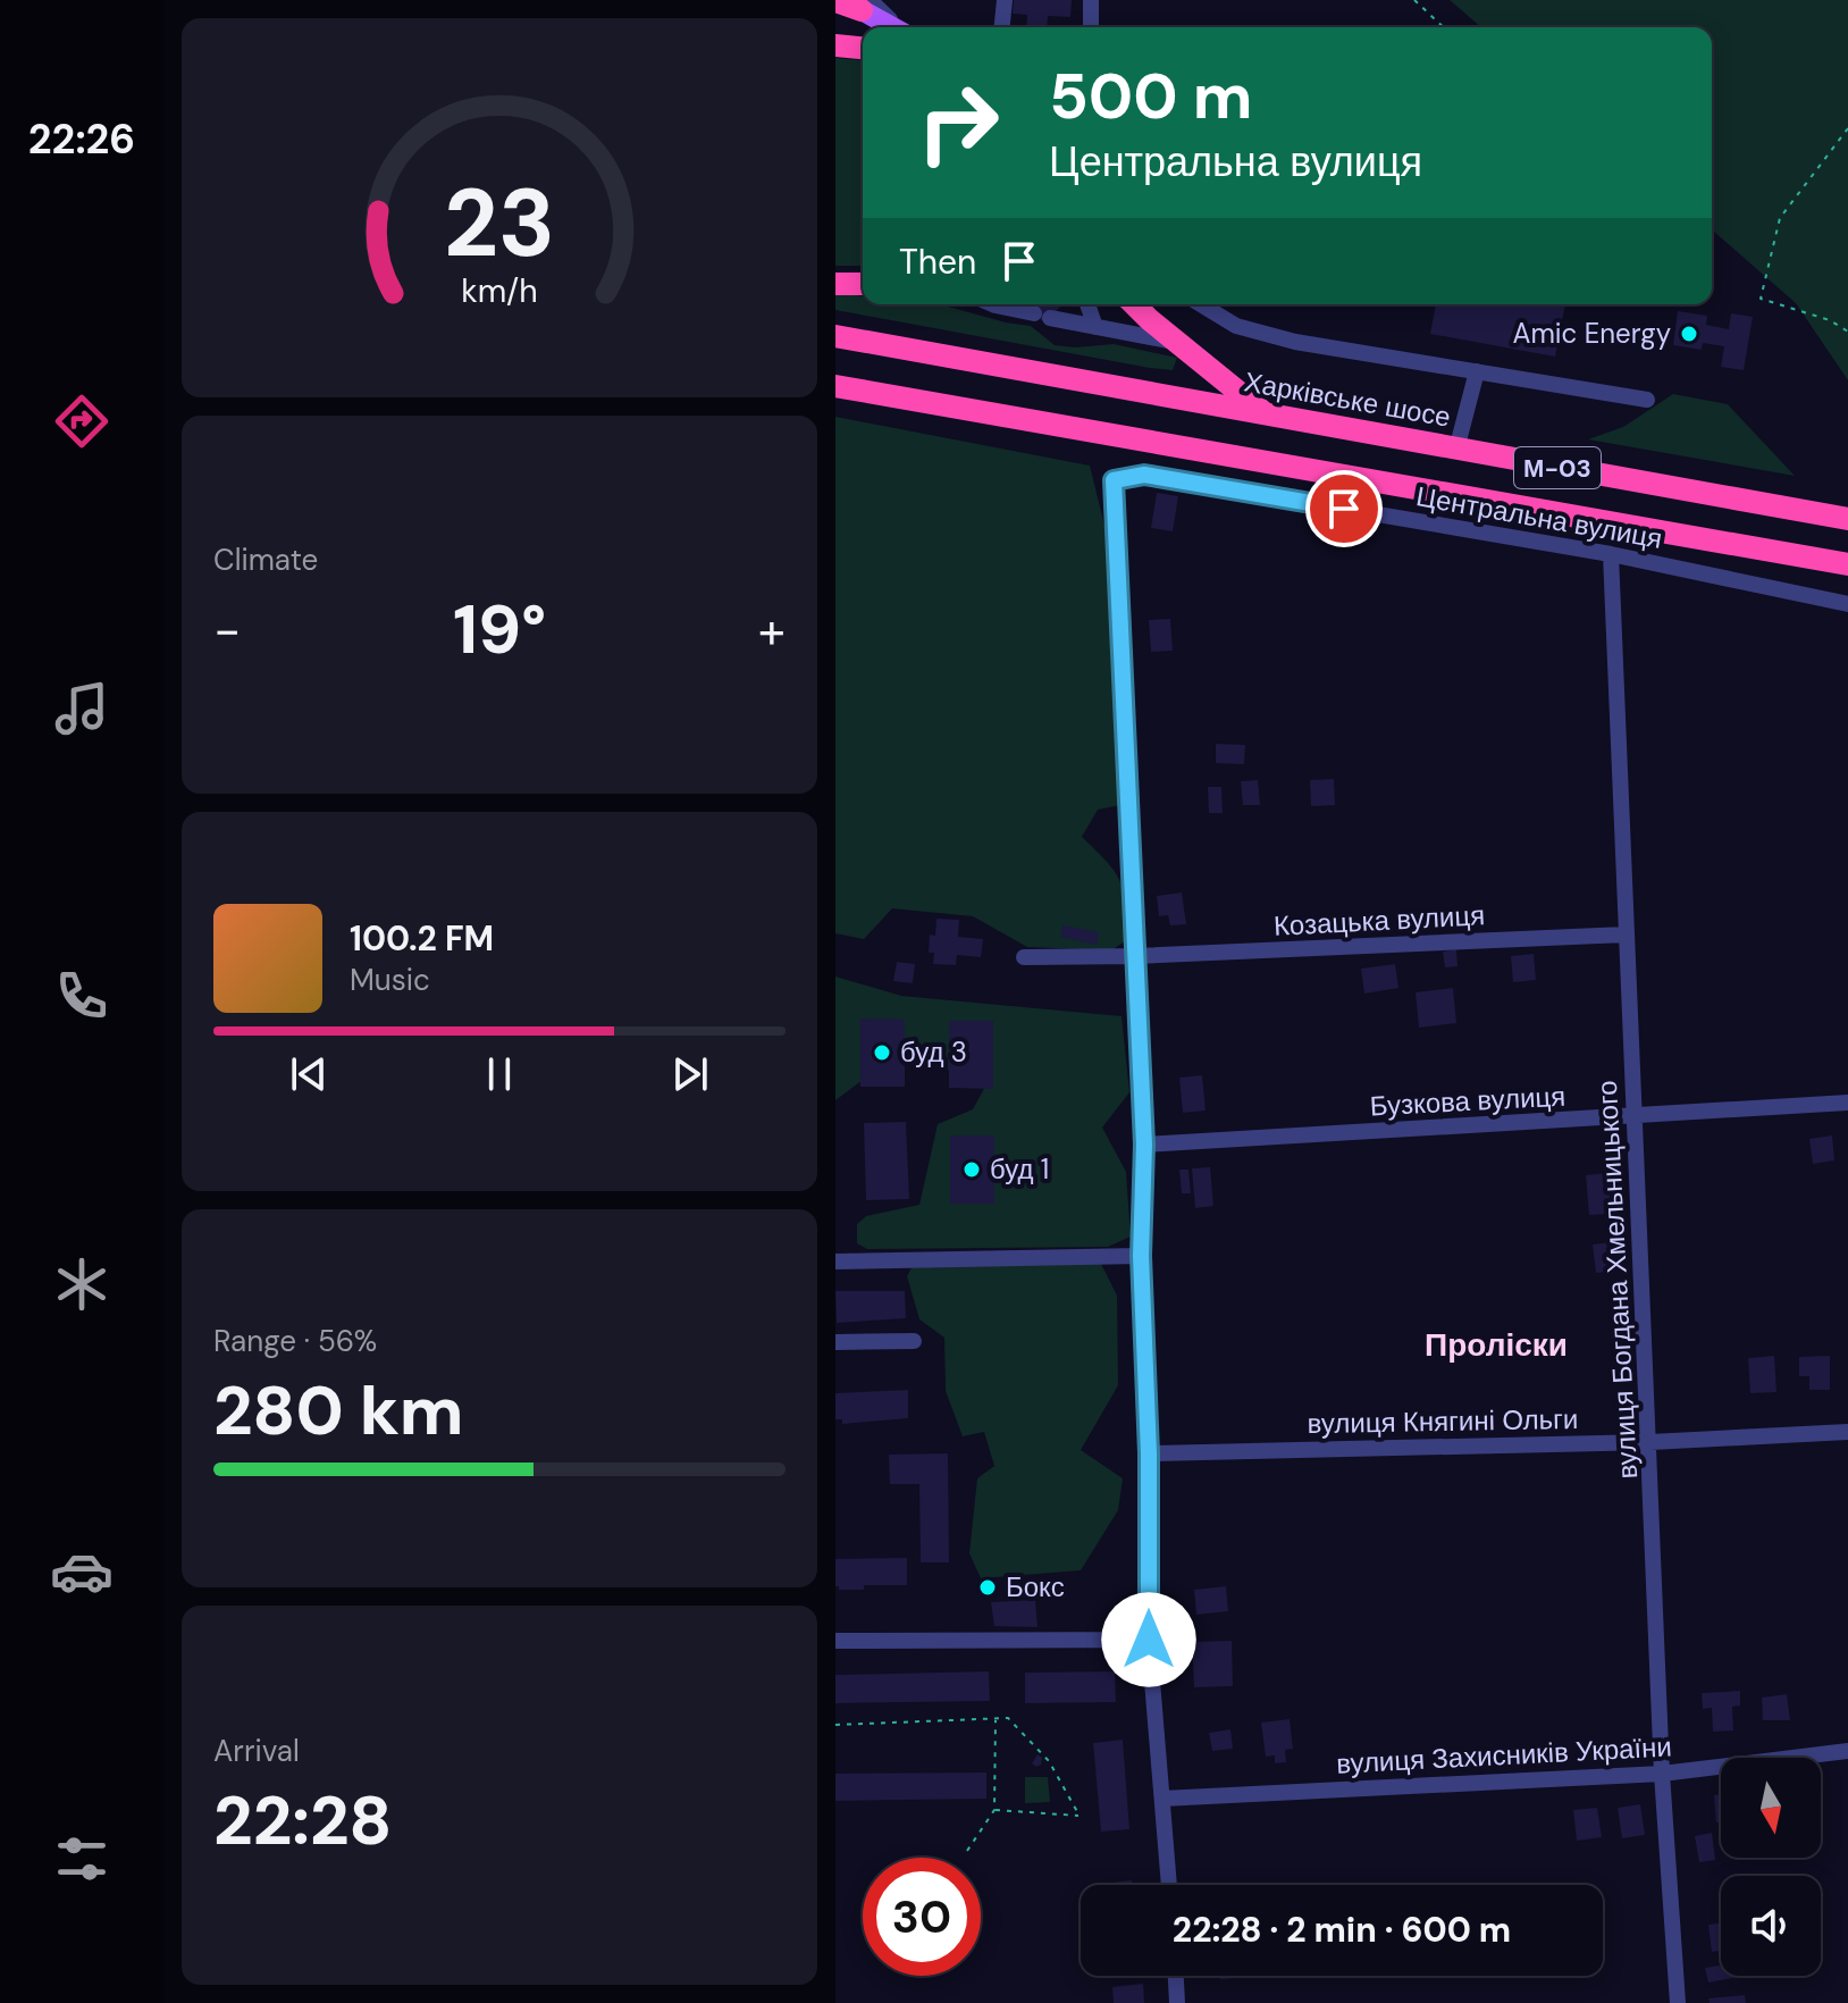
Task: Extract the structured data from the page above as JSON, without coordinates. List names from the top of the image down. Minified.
{"streets":{"highway":["Харківське шосе","М-03"],"street":["Центральна вулиця","Козацька вулиця","Бузкова вулиця","вулиця Богдана Хмельницького","вулиця Княгині Ольги","вулиця Захисників України"]},"crossings":[["Центральна вулиця","Козацька вулиця"],["Центральна вулиця","вулиця Богдана Хмельницького"],["Козацька вулиця","вулиця Богдана Хмельницького"],["Бузкова вулиця","вулиця Богдана Хмельницького"],["вулиця Богдана Хмельницького","вулиця Княгині Ольги"],["вулиця Богдана Хмельницького","вулиця Захисників України"]],"districts":["Проліски"],"places":["Amic Energy","буд 3","буд 1","Бокс"],"north":"bottom","page":{"tabs":"22:26","turn":["500 m","Центральна вулиця"],"then":"Then","tile":["Climate",["Range · 56%","280 km"],["Arrival","22:28"]],"heat":["−","19°","+"],"song":["100.2 FM","Music"],"limit":"30","trip":"22:28 · 2 min · 600 m","gauge":["23","km/h"]}}
